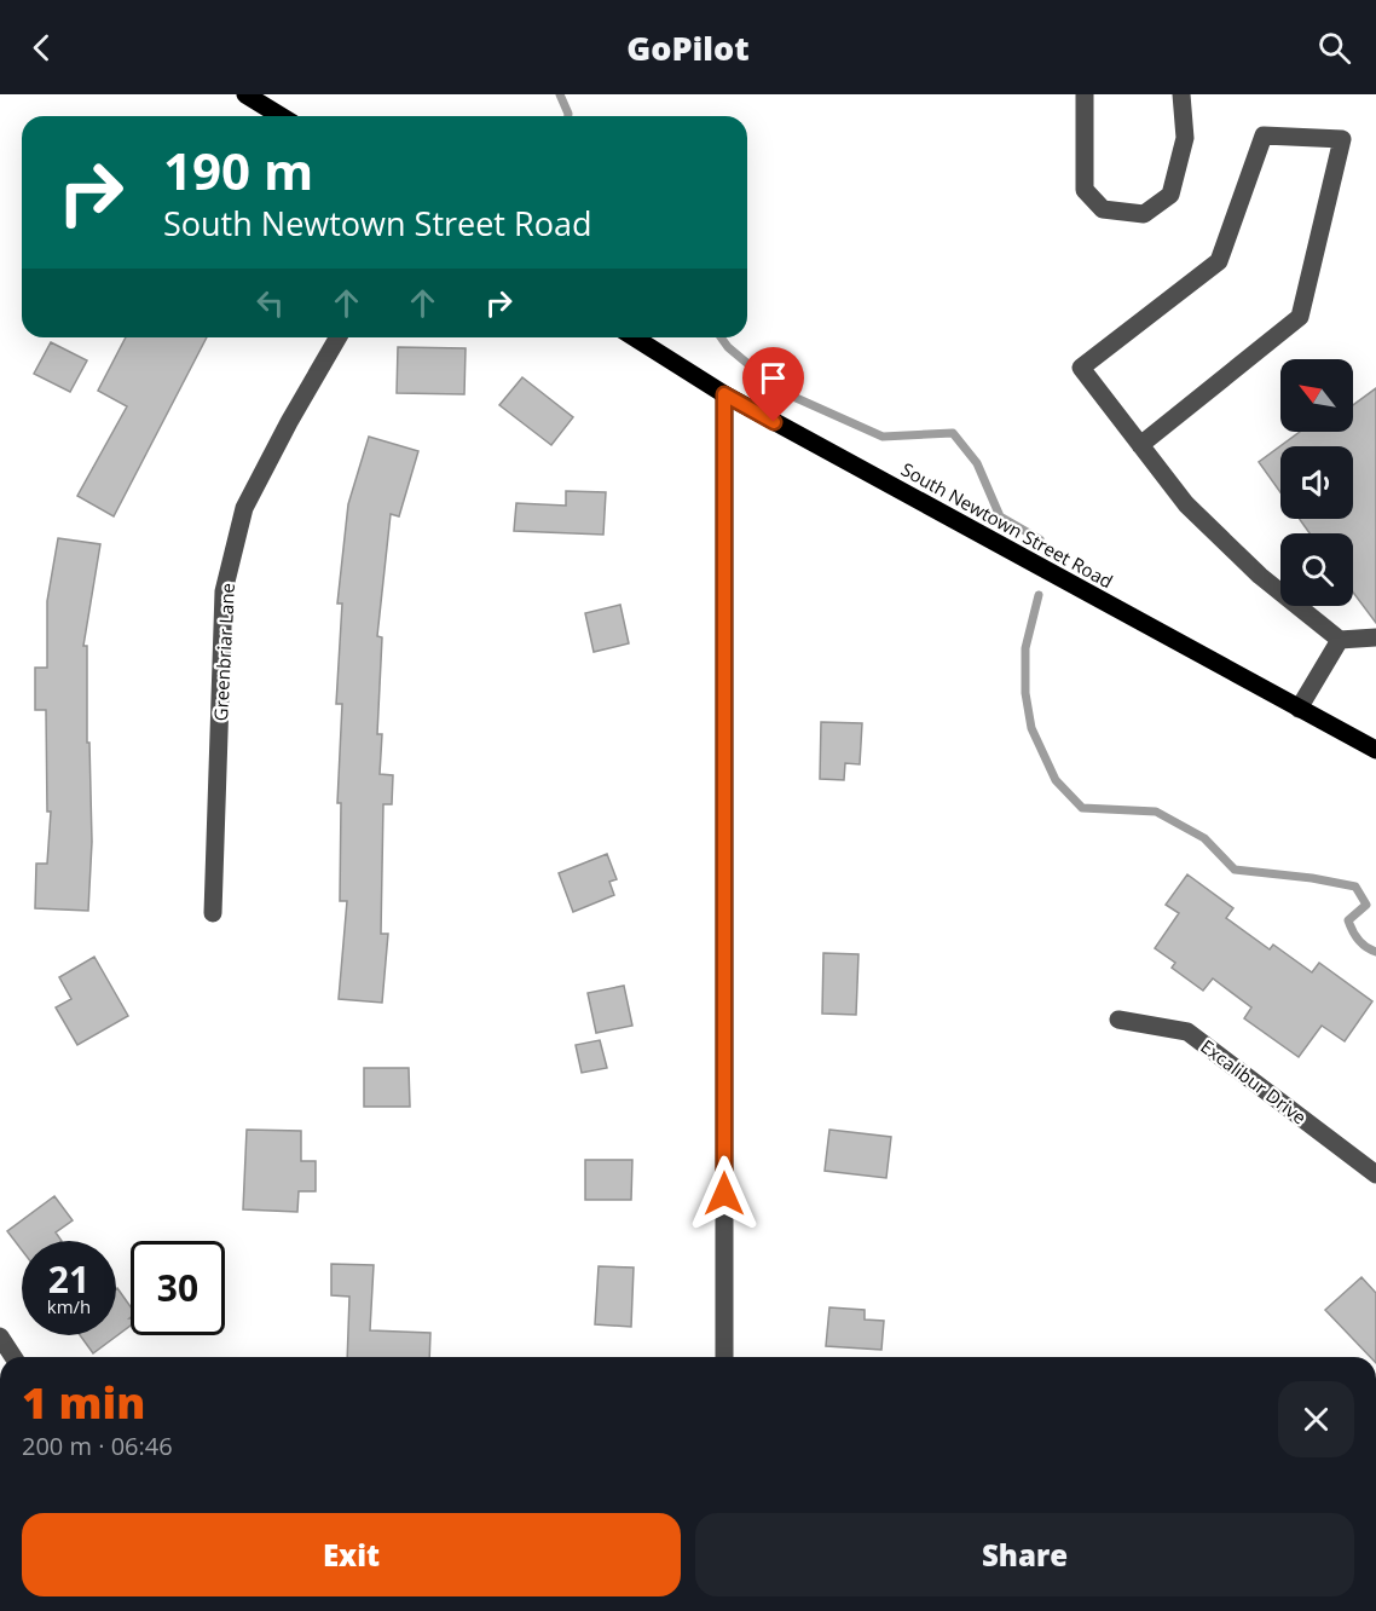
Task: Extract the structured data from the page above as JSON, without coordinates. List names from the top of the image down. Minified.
{"streets":{"main road":["South Newtown Street Road"],"street":["Greenbriar Lane","Excalibur Drive"]},"north":"top left","page":{"header":"GoPilot","turn":["190 m","South Newtown Street Road"],"speed":"21 km/h","limit":"30","heading":["1 min","200 m · 06:46"],"buttons":["Exit","Share"]}}
